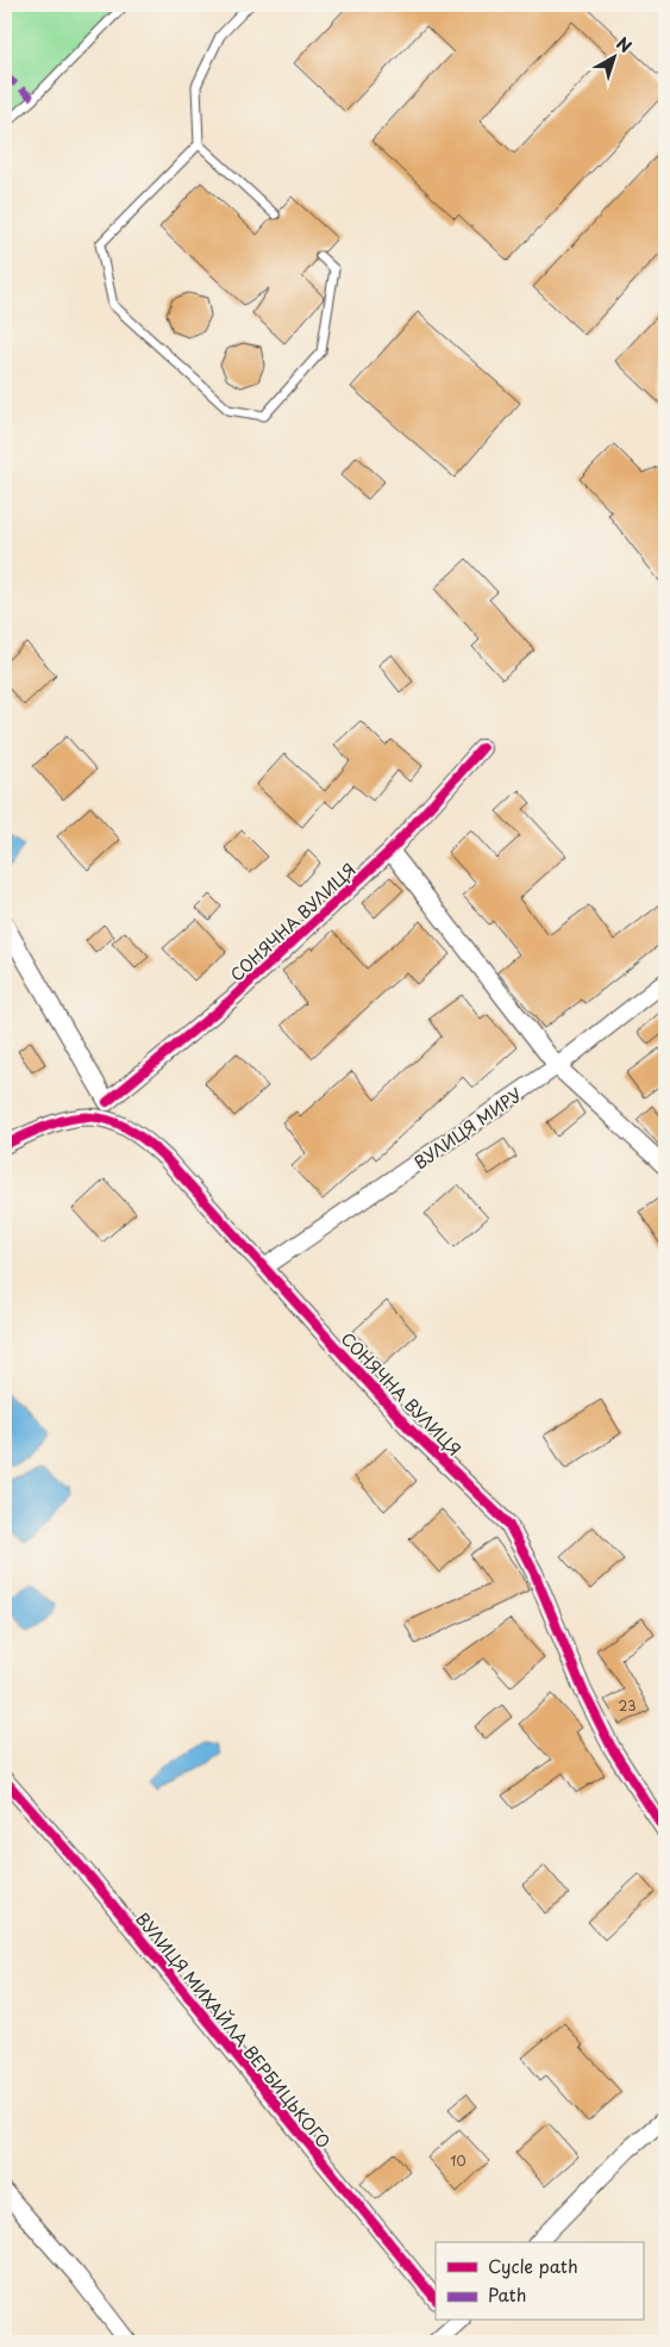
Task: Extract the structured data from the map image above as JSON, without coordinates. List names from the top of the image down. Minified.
{"streets":{"street":["СОНЯЧНА ВУЛИЦЯ","ВУЛИЦЯ МИРУ","ВУЛИЦЯ МИХАЙЛА ВЕРБИЦЬКОГО"]},"crossings":[["СОНЯЧНА ВУЛИЦЯ","ВУЛИЦЯ МИРУ"]],"house_numbers":["23","10"],"legend":["Cycle path","Path"],"north":"top right"}
